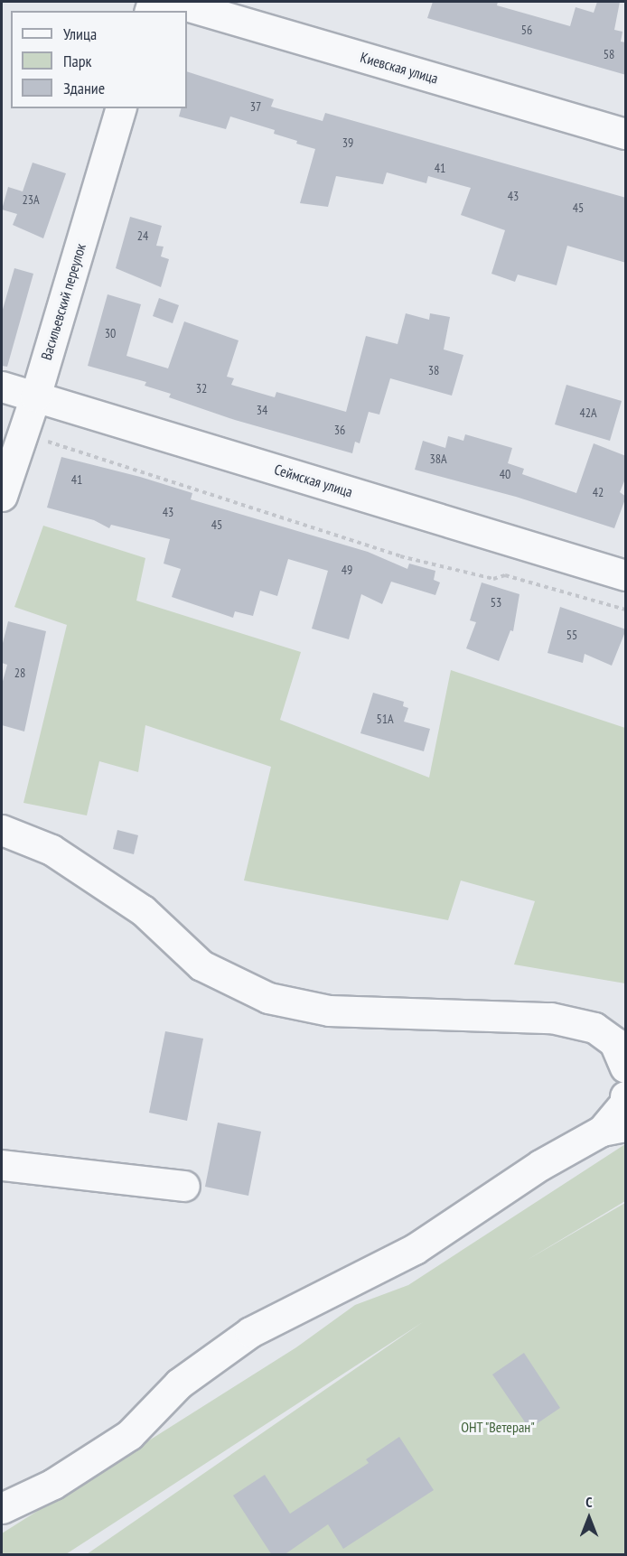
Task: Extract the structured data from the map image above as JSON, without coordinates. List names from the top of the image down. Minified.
{"streets":{"street":["Киевская улица","Васильевский переулок","Сеймская улица"]},"crossings":[["Васильевский переулок","Сеймская улица"]],"parks":["ОНТ \"Ветеран\""],"house_numbers":["56","58","37","39","41","43","23А","45","24","30","38","32","34","42А","36","38А","40","41","42","43","45","49","53","55","28","51А"],"legend":["Улица","Парк","Здание"],"north":"top"}
